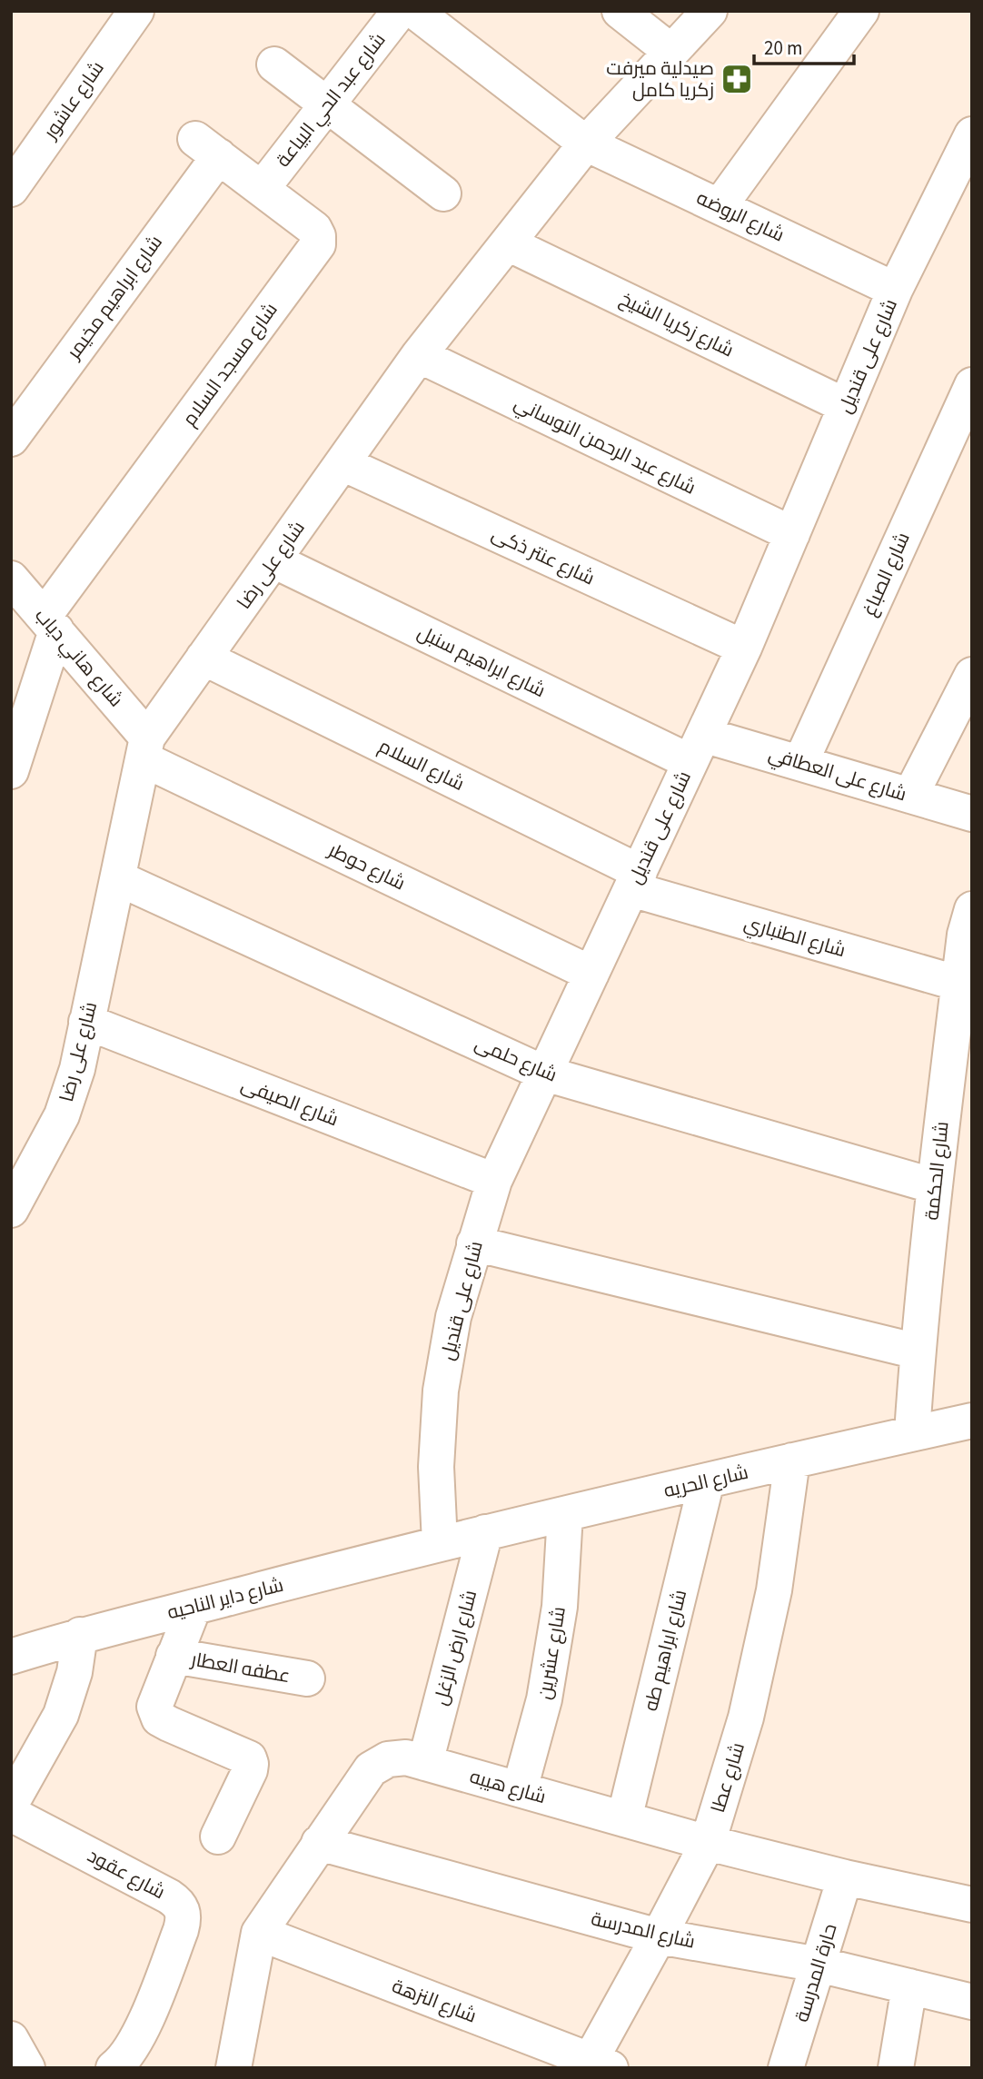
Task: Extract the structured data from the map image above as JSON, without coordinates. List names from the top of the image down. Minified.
{"streets":{"street":["شارع عاشور","شارع عبد الحي البياعة","شارع الروضه","شارع ابراهيم مخيمر","شارع زكريا الشيخ","شارع على قنديل","شارع مسجد السلام","شارع عبد الرحمن النوساني","شارع عنتر ذكى","شارع على رضا","شارع الصباغ","شارع هاني دياب","شارع ابراهيم سنبل","شارع السلام","شارع على العطافي","شارع حوطر","شارع الطنباري","شارع حلمى","شارع الصيفى","شارع الحكمة","شارع الحريه","شارع داير الناحيه","شارع ارض الزغل","شارع ابراهيم طه","شارع عشرين","عطفه العطار","شارع عطا","شارع هيبه","شارع عقود","شارع المدرسة","حارة المدرسة","شارع النزهة"]},"crossings":[["شارع عبد الحي البياعة","شارع مسجد السلام"],["شارع الروضه","شارع على قنديل"],["شارع الروضه","شارع على رضا"],["شارع ابراهيم مخيمر","شارع مسجد السلام"],["شارع زكريا الشيخ","شارع على قنديل"],["شارع زكريا الشيخ","شارع على رضا"],["شارع على قنديل","شارع عبد الرحمن النوساني"],["شارع على قنديل","شارع عنتر ذكى"],["شارع على قنديل","شارع ابراهيم سنبل"],["شارع على قنديل","شارع السلام"],["شارع على قنديل","شارع على العطافي"],["شارع على قنديل","شارع حوطر"],["شارع على قنديل","شارع الطنباري"],["شارع على قنديل","شارع حلمى"],["شارع على قنديل","شارع الصيفى"],["شارع على قنديل","شارع الحريه"],["شارع على قنديل","شارع داير الناحيه"],["شارع مسجد السلام","شارع هاني دياب"],["شارع عبد الرحمن النوساني","شارع على رضا"],["شارع عنتر ذكى","شارع على رضا"],["شارع على رضا","شارع هاني دياب"],["شارع على رضا","شارع ابراهيم سنبل"],["شارع على رضا","شارع السلام"],["شارع على رضا","شارع حوطر"],["شارع على رضا","شارع حلمى"],["شارع على رضا","شارع الصيفى"],["شارع الصباغ","شارع على العطافي"],["شارع هاني دياب","شارع حوطر"],["شارع ابراهيم سنبل","شارع على العطافي"],["شارع السلام","شارع الطنباري"],["شارع الطنباري","شارع الحكمة"],["شارع حلمى","شارع الحكمة"],["شارع الحكمة","شارع الحريه"],["شارع الحريه","شارع داير الناحيه"],["شارع الحريه","شارع ارض الزغل"],["شارع الحريه","شارع ابراهيم طه"],["شارع الحريه","شارع عشرين"],["شارع الحريه","شارع عطا"],["شارع ارض الزغل","شارع هيبه"],["شارع ابراهيم طه","شارع هيبه"],["شارع عشرين","شارع هيبه"],["شارع عطا","شارع هيبه"],["شارع عطا","شارع المدرسة"],["شارع عطا","شارع النزهة"],["شارع هيبه","شارع المدرسة"],["شارع هيبه","حارة المدرسة"],["شارع هيبه","شارع النزهة"],["شارع المدرسة","حارة المدرسة"]],"places":{"pharmacy":["صيدلية ميرفت زكريا كامل"]},"scale_bar":"20 m"}
